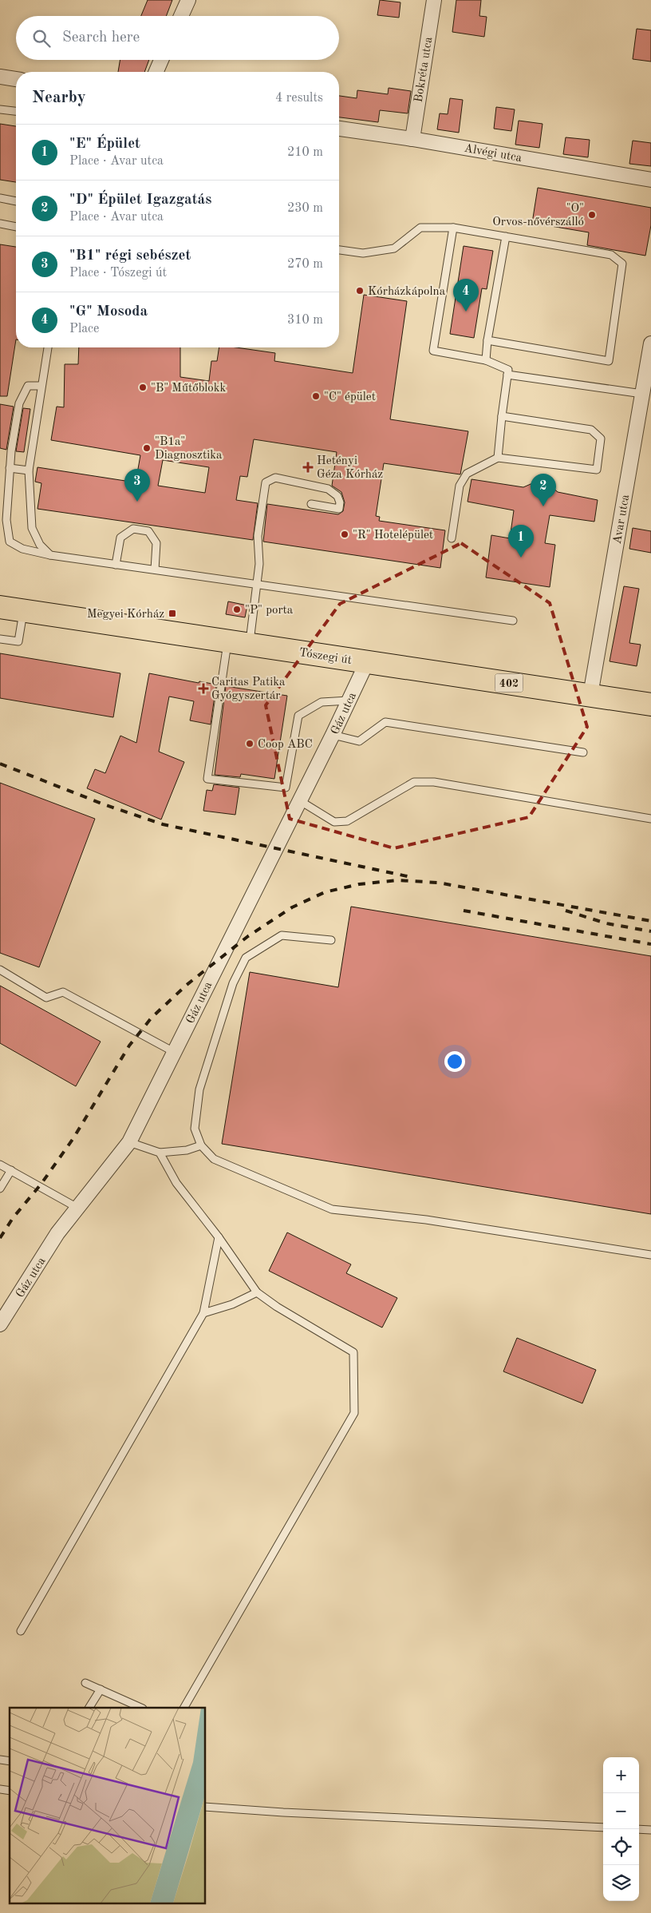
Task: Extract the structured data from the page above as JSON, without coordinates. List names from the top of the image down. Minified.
{"streets":{"main road":["Tószegi út","402"],"street":["Bokréta utca","Alvégi utca","Avar utca","Gáz utca"]},"crossings":[["Bokréta utca","Alvégi utca"],["Avar utca","Tószegi út"],["Tószegi út","Gáz utca"]],"places":{"other":["\"O\" Orvos-nővérszálló","Kórházkápolna","\"B\" Műtőblokk","\"C\" épület","\"B1a\" Diagnosztika","\"R\" Hotelépület","\"P\" porta","Coop ABC"],"health":["Hetényi Géza Kórház","Caritas Patika Gyógyszertár"],"transit":["Megyei Kórház"]},"page":{"search":"Search here","heading":["Nearby","4 results"],"list":[{"mark":"1","name":"\"E\" Épület","note":"Place · Avar utca","value":"210 m"},{"mark":"2","name":"\"D\" Épület Igazgatás","note":"Place · Avar utca","value":"230 m"},{"mark":"3","name":"\"B1\" régi sebészet","note":"Place · Tószegi út","value":"270 m"},{"mark":"4","name":"\"G\" Mosoda","note":"Place","value":"310 m"}],"pins":["4","3","2","1"],"map_buttons":["+","−"]}}
